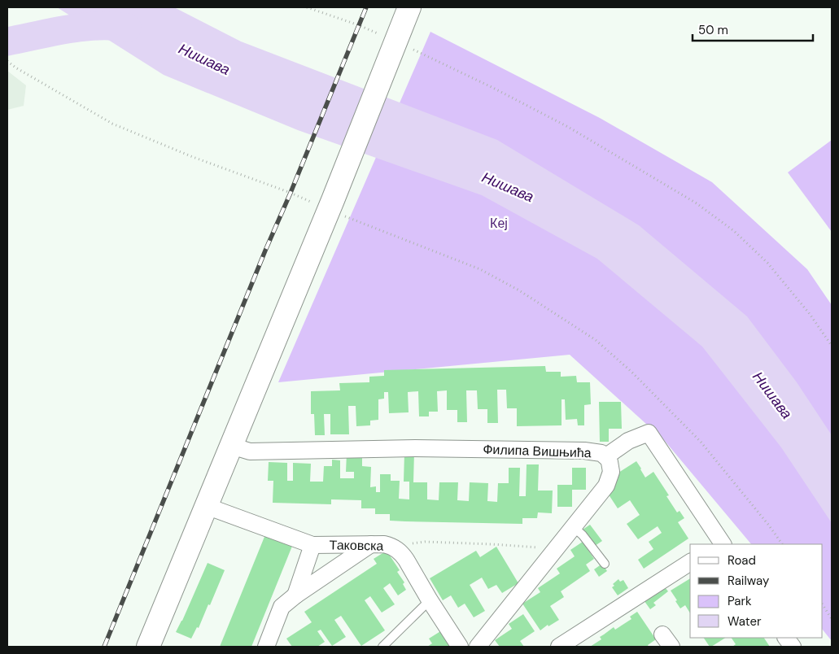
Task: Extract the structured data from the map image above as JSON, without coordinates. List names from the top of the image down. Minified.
{"streets":{"street":["Филипа Вишњића","Таковска"]},"water":["Нишава"],"parks":["Кеј"],"legend":["Road","Railway","Park","Water"],"scale_bar":"50 m"}
